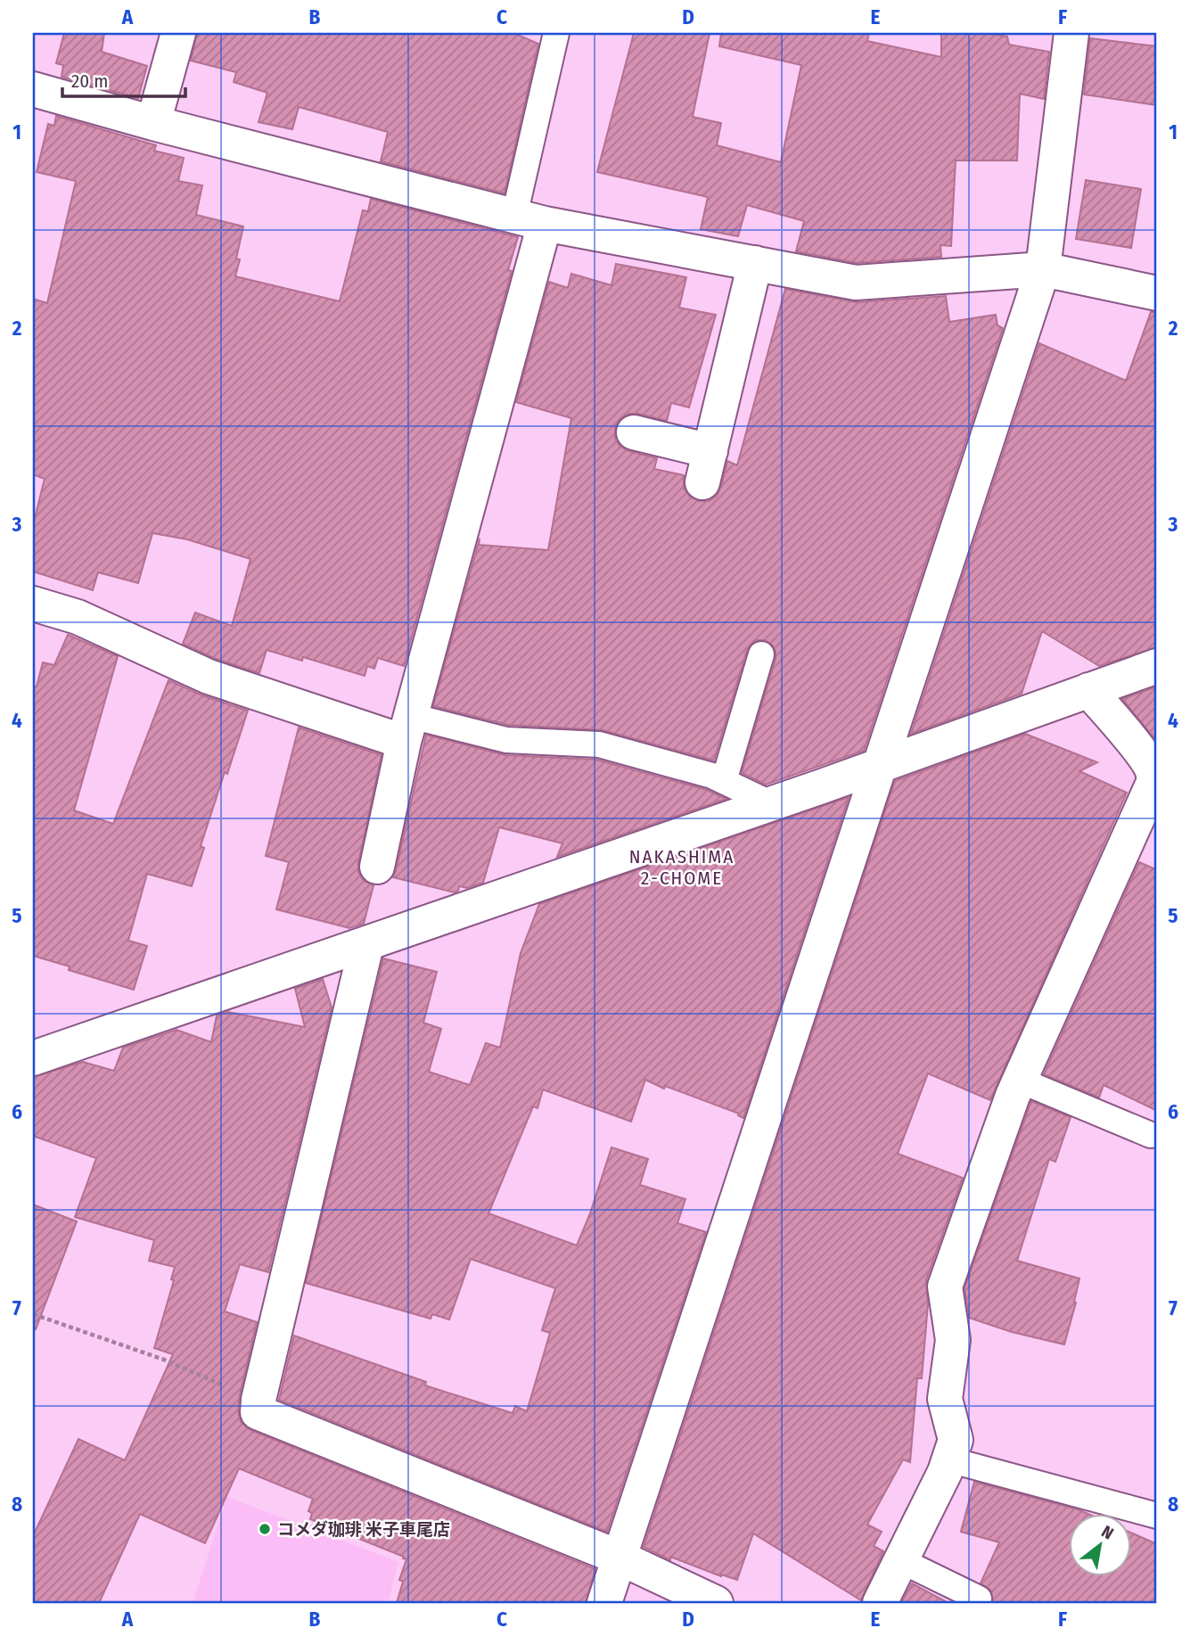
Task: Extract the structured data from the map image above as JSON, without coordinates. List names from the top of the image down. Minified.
{"districts":["NAKASHIMA 2-CHOME"],"places":["コメダ珈琲 米子車尾店"],"scale_bar":"20 m","north":"top right","grid":{"columns":["A","B","C","D","E","F"],"rows":["1","2","3","4","5","6","7","8"]}}
